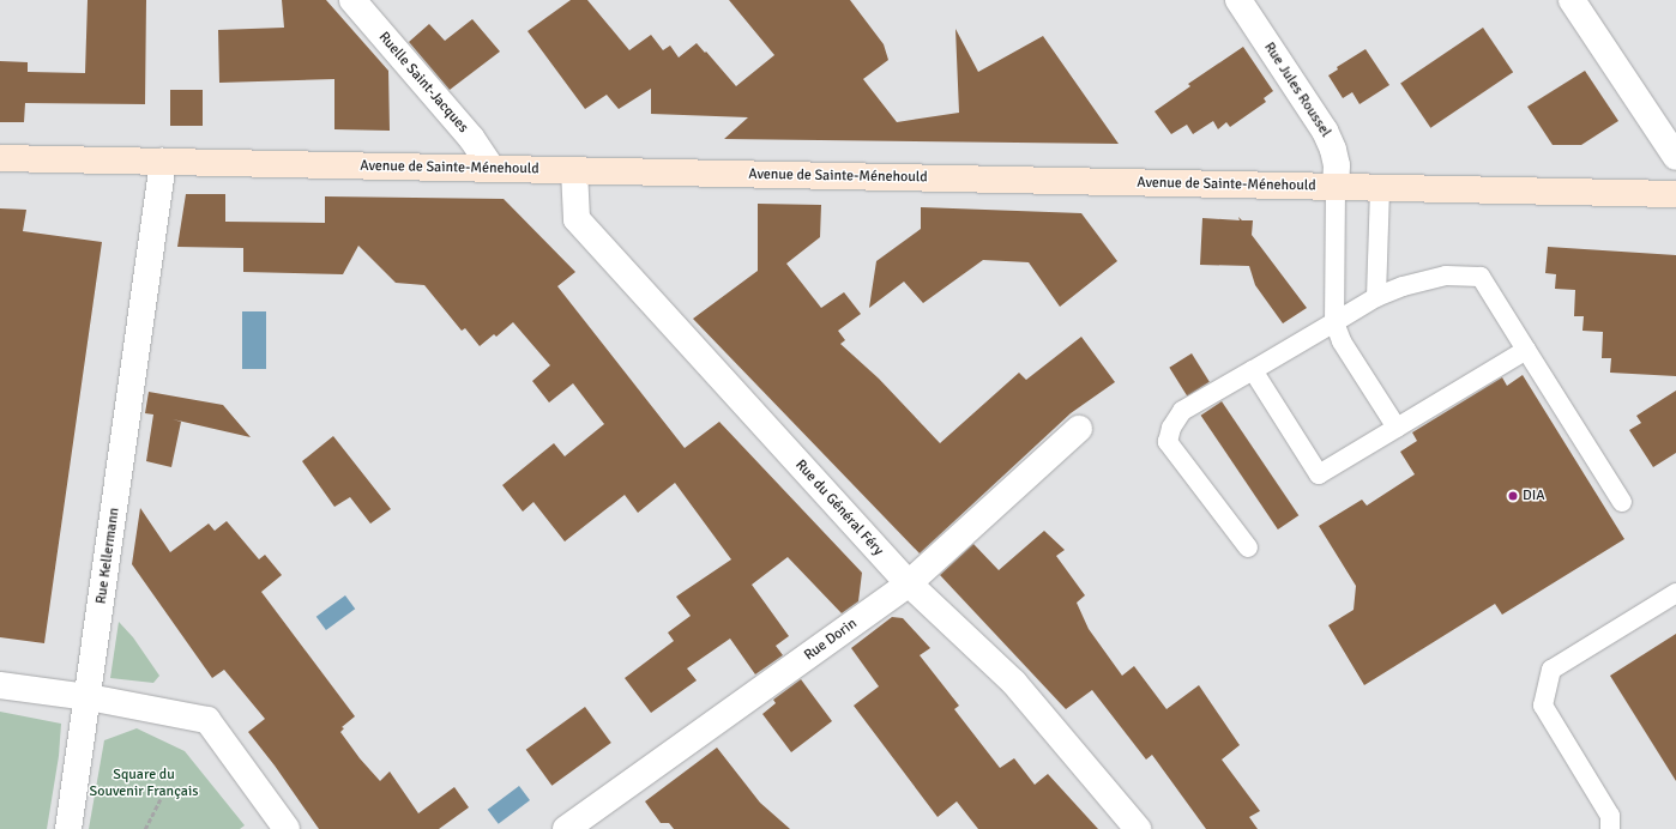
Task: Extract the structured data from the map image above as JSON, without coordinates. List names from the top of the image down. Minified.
{"streets":{"main road":["Avenue de Sainte-Ménehould"],"street":["Ruelle Saint-Jacques","Rue Jules Roussel","Rue du Général Féry","Rue Kellermann","Rue Dorin"]},"crossings":[["Ruelle Saint-Jacques","Avenue de Sainte-Ménehould"],["Rue Jules Roussel","Avenue de Sainte-Ménehould"],["Avenue de Sainte-Ménehould","Rue du Général Féry"],["Avenue de Sainte-Ménehould","Rue Kellermann"],["Rue du Général Féry","Rue Dorin"]],"parks":["Square du Souvenir Français"],"places":["DIA"]}
